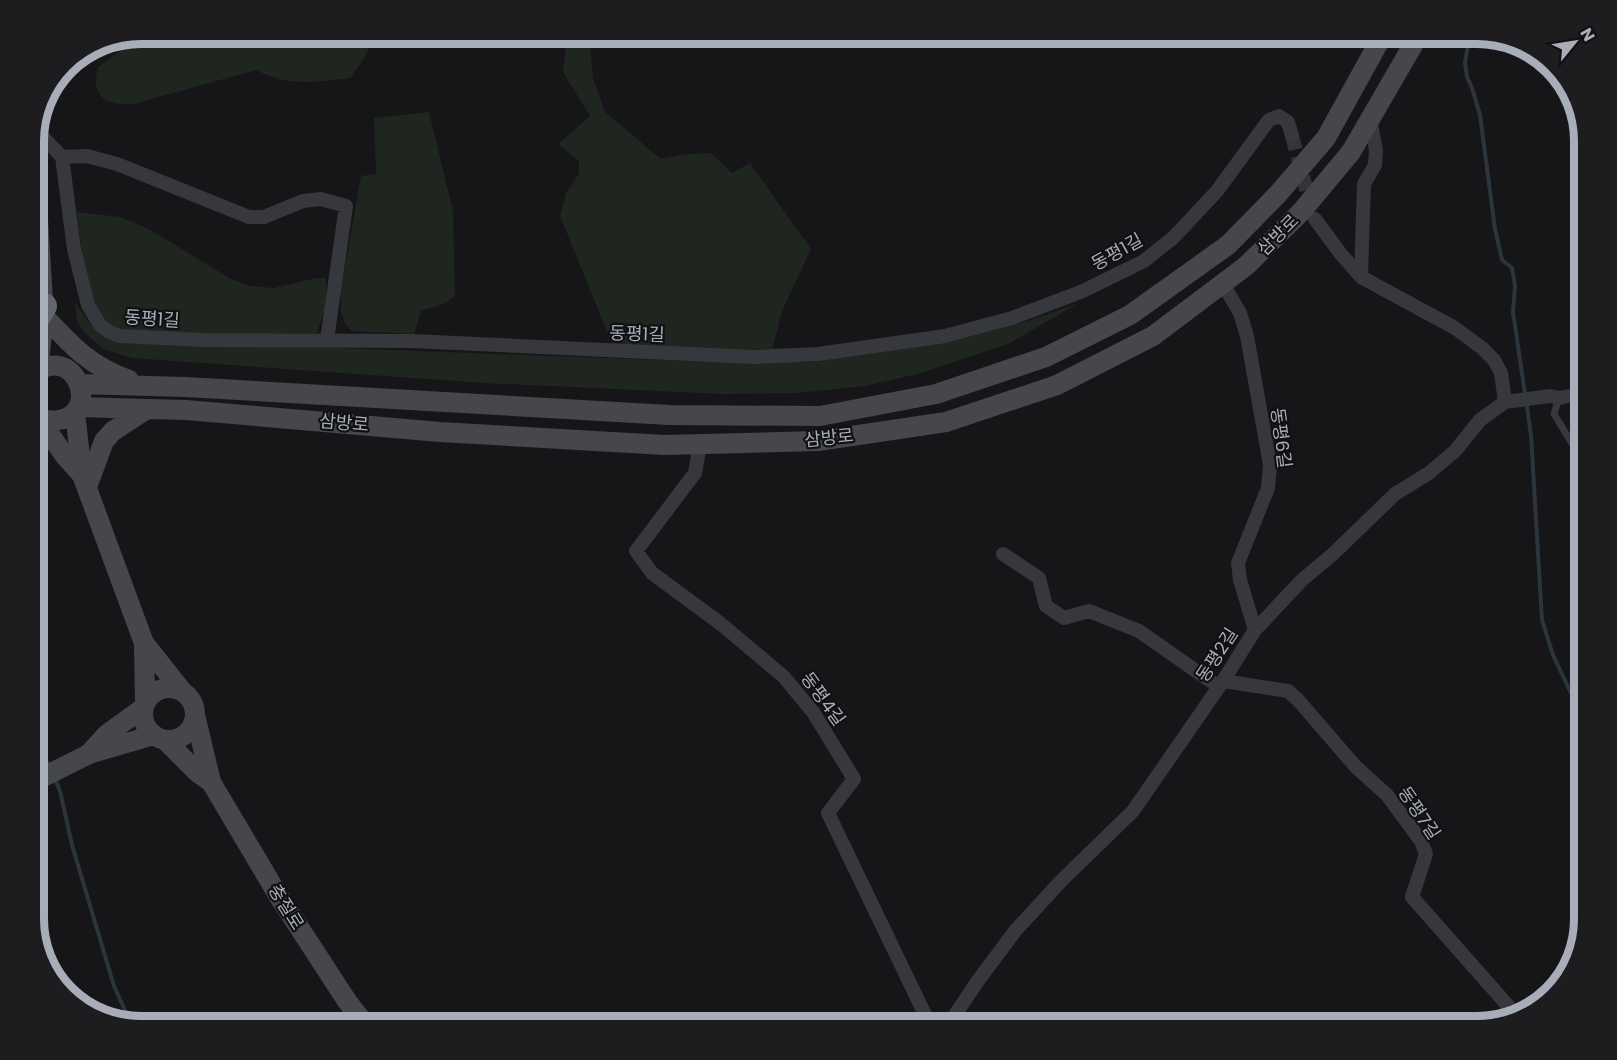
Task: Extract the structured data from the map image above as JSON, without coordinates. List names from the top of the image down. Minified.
{"streets":{"street":["삼방로","동평1길","동평6길","동평2길","동평4길","동평7길","충절로"]},"crossings":[["삼방로","동평6길"],["삼방로","동평4길"],["동평6길","동평2길"],["동평2길","동평7길"]],"north":"top right"}
